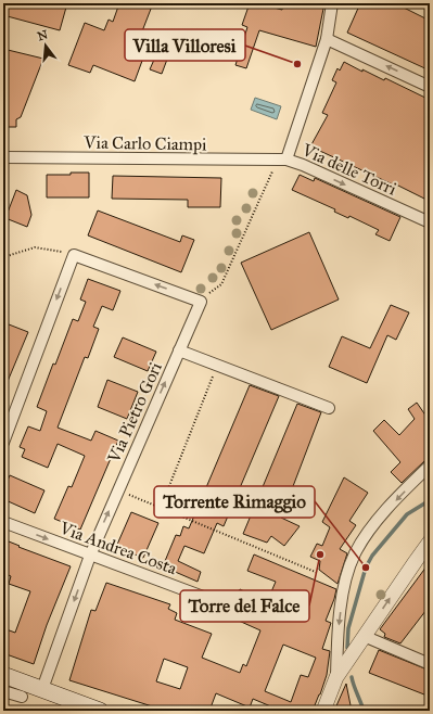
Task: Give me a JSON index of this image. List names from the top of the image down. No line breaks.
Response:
{"streets":{"street":["Via Carlo Ciampi","Via delle Torri","Via Pietro Gori","Via Andrea Costa"]},"crossings":[["Via Carlo Ciampi","Via delle Torri"],["Via Pietro Gori","Via Andrea Costa"]],"one_way":["Via delle Torri","Via Andrea Costa"],"places":["Villa Villoresi","Torre del Falce","Torrente Rimaggio"],"north":"top"}
